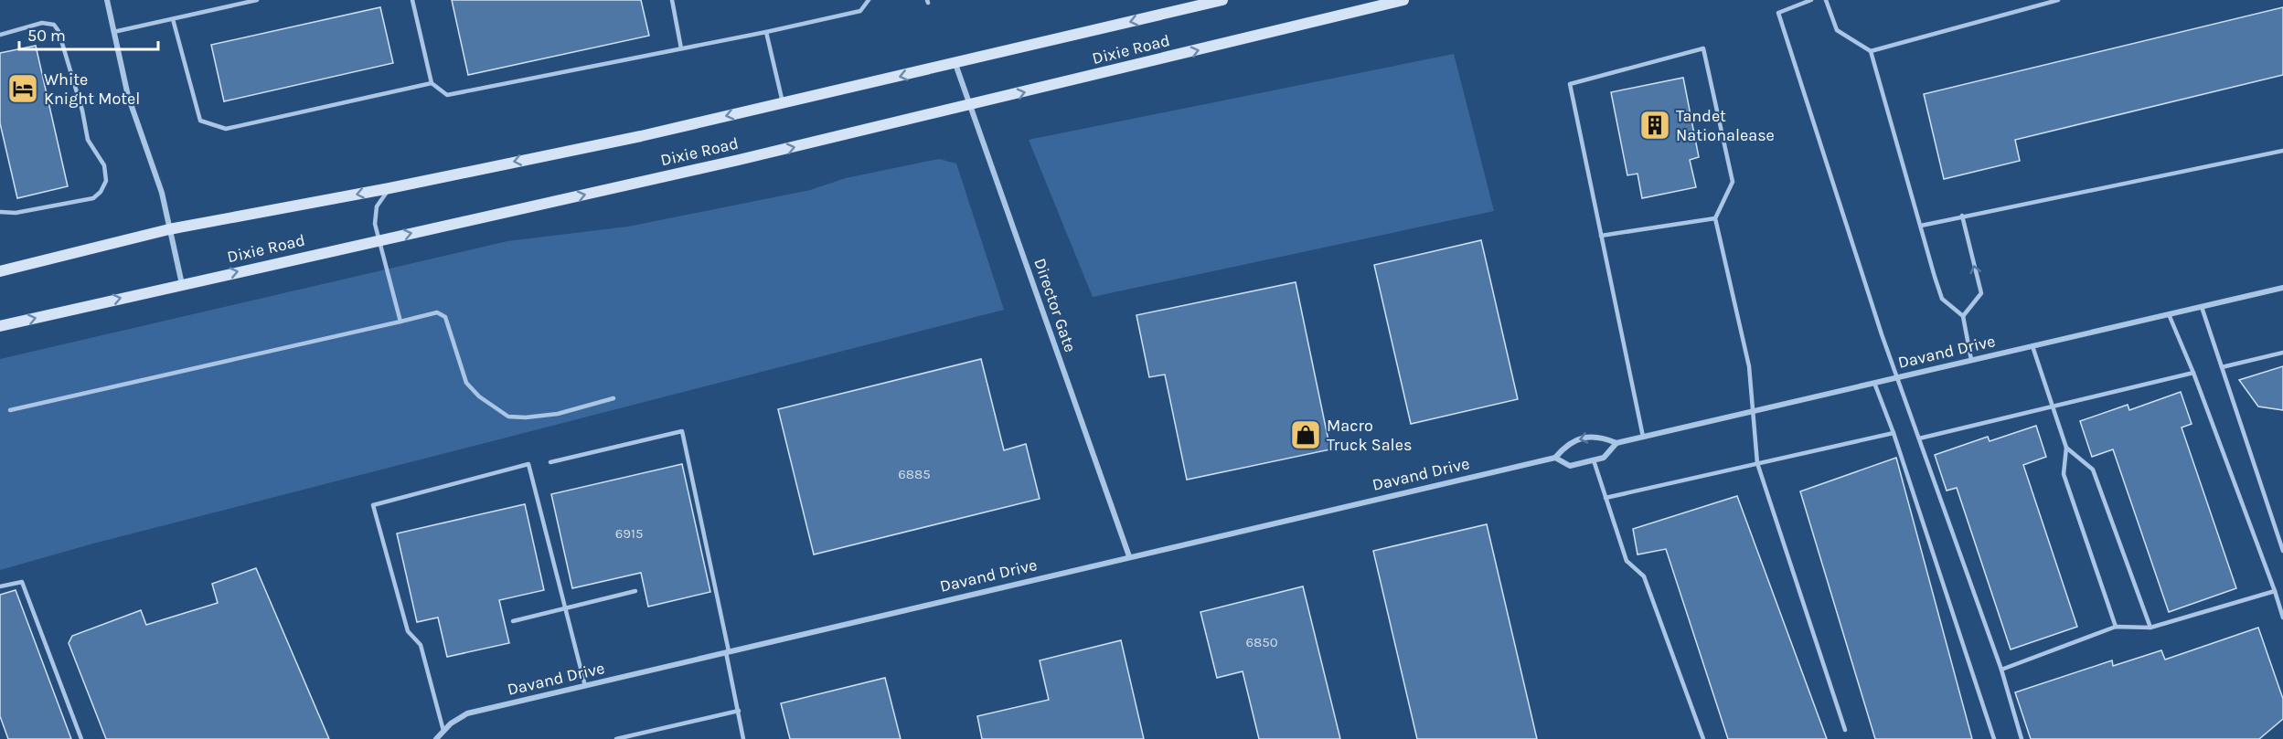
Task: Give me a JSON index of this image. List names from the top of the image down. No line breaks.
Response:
{"streets":{"main road":["Dixie Road"],"street":["Director Gate","Davand Drive"]},"crossings":[["Dixie Road","Director Gate"],["Director Gate","Davand Drive"]],"places":{"hotel":["White Knight Motel"],"building":["Tandet Nationalease"],"shop":["Macro Truck Sales"]},"house_numbers":["6885","6915","6850"],"scale_bar":"50 m"}
